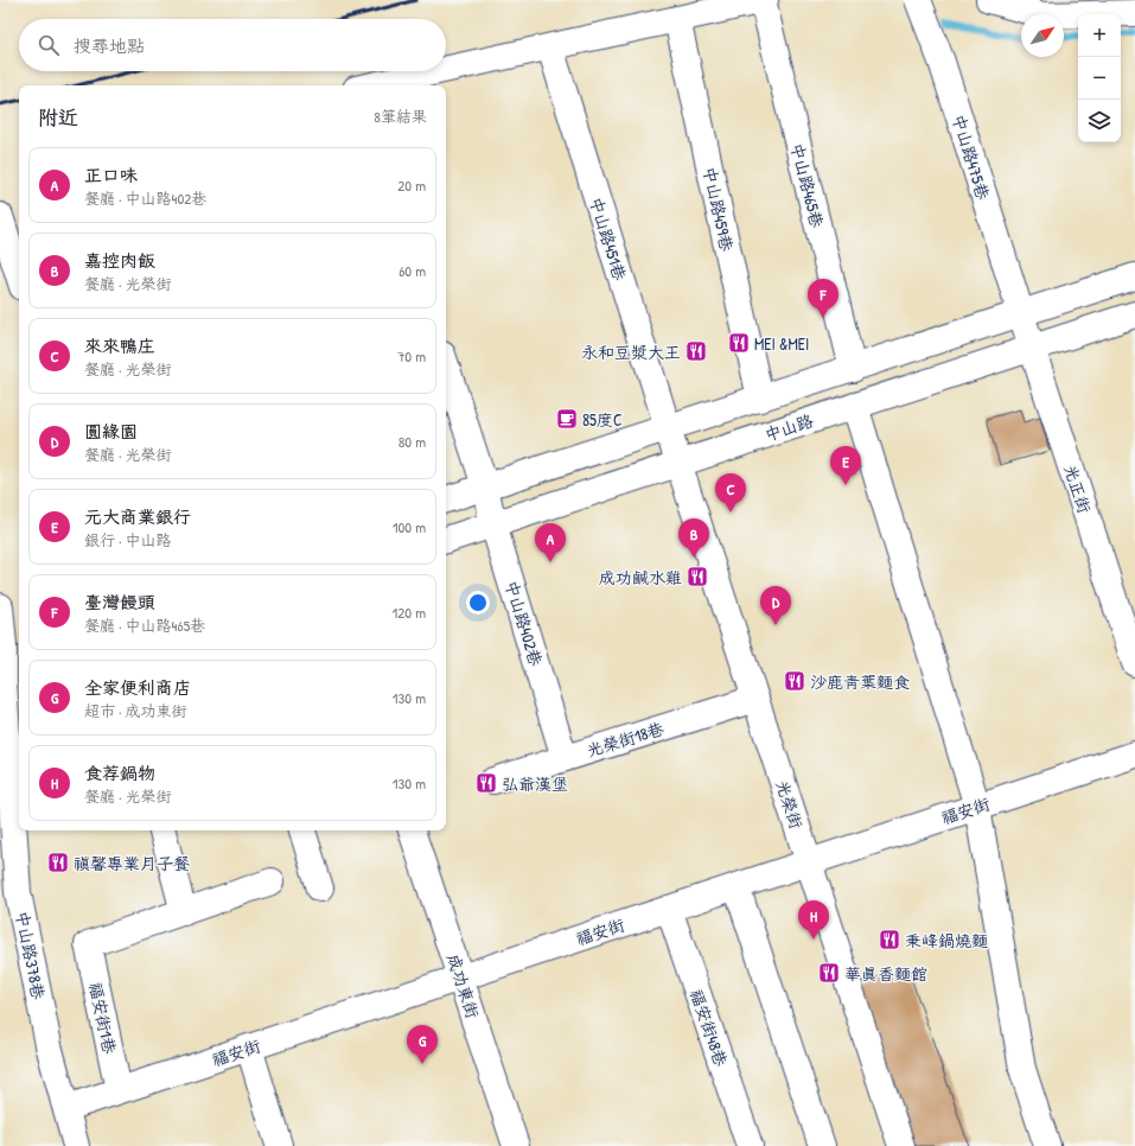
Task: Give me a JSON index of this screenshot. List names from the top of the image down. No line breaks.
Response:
{"streets":{"street":["中山路475巷","中山路465巷","中山路459巷","中山路451巷","中山路","光正街","中山路402巷","光榮街18巷","光榮街","福安街","中山路378巷","成功東街","福安街1巷","福安街48巷"]},"crossings":[["中山路475巷","光正街"],["中山路451巷","中山路"],["中山路451巷","光榮街"],["中山路","光正街"],["中山路","中山路402巷"],["中山路","光榮街"],["中山路402巷","光榮街18巷"],["光榮街18巷","光榮街"],["光榮街","福安街"],["福安街","中山路378巷"],["福安街","成功東街"],["福安街","福安街1巷"],["福安街","福安街48巷"]],"places":{"restaurant":["MEI &MEI","永和豆漿大王","成功鹹水雞","沙鹿青葉麵食","弘爺漢堡","禛馨專業月子餐","秉峰鍋燒麵","華真香麵館"],"cafe":["85度C"]},"north":"top right","page":{"map_buttons":["+","−"],"search":"搜尋地點","heading":["附近","8筆結果"],"list":[{"mark":"A","name":"正口味","note":"餐廳 · 中山路402巷","value":"20 m"},{"mark":"B","name":"嘉控肉飯","note":"餐廳 · 光榮街","value":"60 m"},{"mark":"C","name":"來來鴨庄","note":"餐廳 · 光榮街","value":"70 m"},{"mark":"D","name":"圓緣園","note":"餐廳 · 光榮街","value":"80 m"},{"mark":"E","name":"元大商業銀行","note":"銀行 · 中山路","value":"100 m"},{"mark":"F","name":"臺灣饅頭","note":"餐廳 · 中山路465巷","value":"120 m"},{"mark":"G","name":"全家便利商店","note":"超市 · 成功東街","value":"130 m"},{"mark":"H","name":"食荐鍋物","note":"餐廳 · 光榮街","value":"130 m"}],"pins":["F","E","C","B","A","D","H","G"]}}
